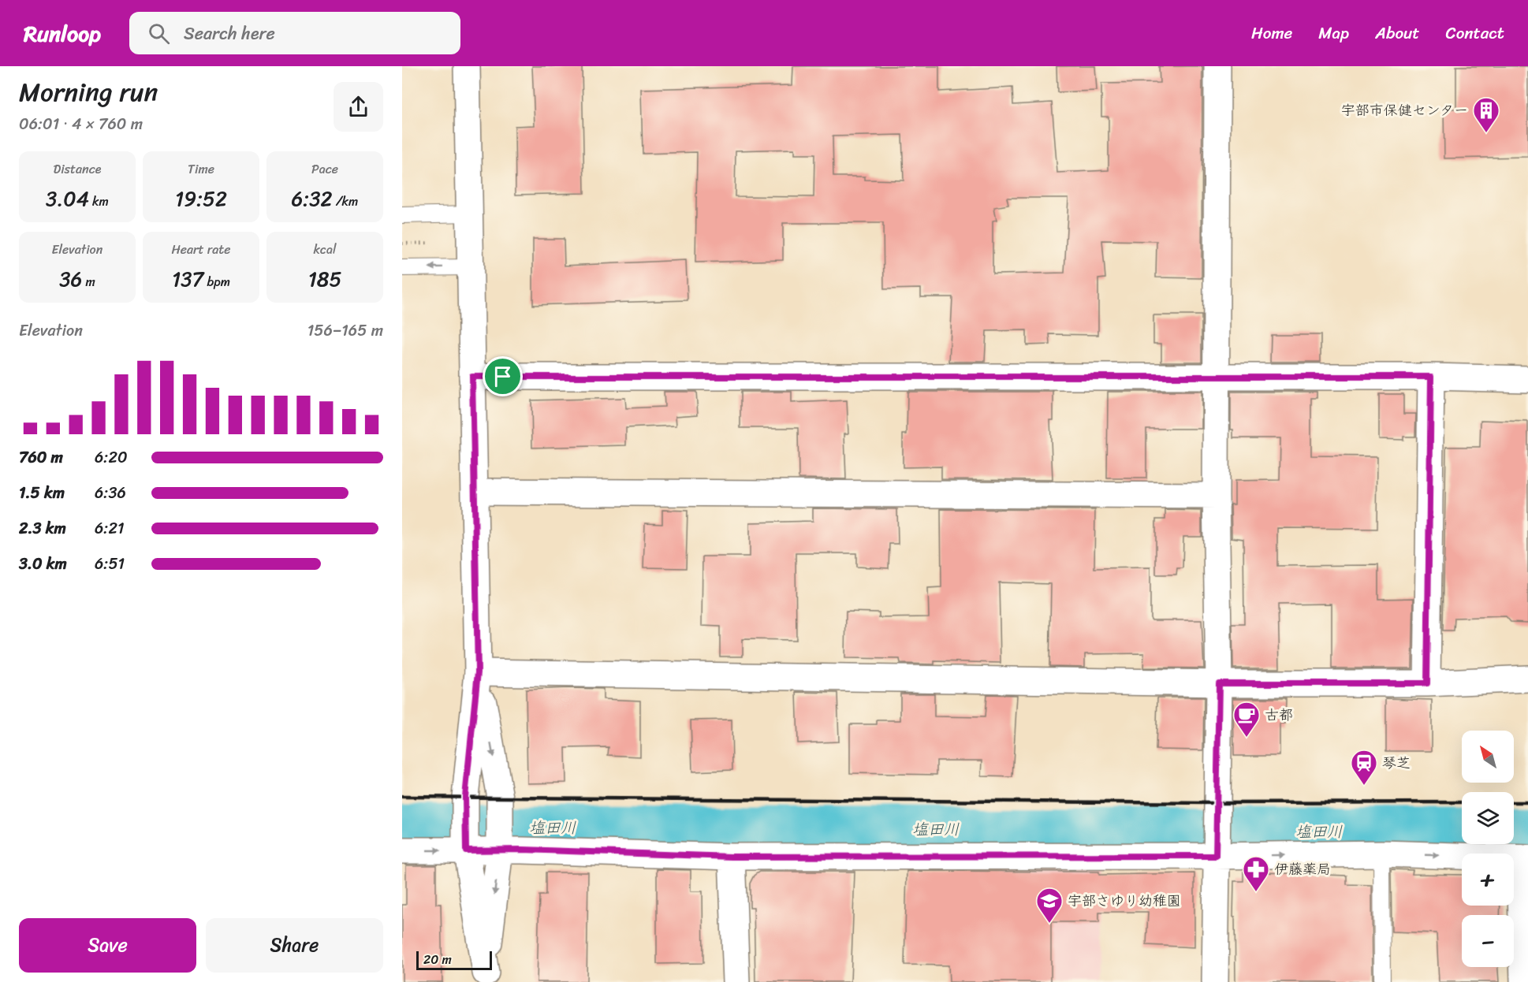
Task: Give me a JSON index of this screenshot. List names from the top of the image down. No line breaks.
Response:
{"water":["塩田川"],"places":{"building":["宇部市保健センター"],"cafe":["古都"],"station":["琴芝"],"pharmacy":["伊藤薬局"],"school or university":["宇部さゆり幼稚園"]},"scale_bar":"20 m","north":"top left","page":{"header":"Runloop","search":"Search here","nav":["Home","Map","About","Contact"],"heading":["Morning run","06:01 · 4 × 760 m"],"stats":[["Distance","3.04 km"],["Time","19:52"],["Pace","6:32 /km"],["Elevation","36 m"],["Heart rate","137 bpm"],["kcal","185"]],"chart":["Elevation","156–165 m"],"list":[{"name":"760 m","note":"6:20"},{"name":"1.5 km","note":"6:36"},{"name":"2.3 km","note":"6:21"},{"name":"3.0 km","note":"6:51"}],"map_buttons":["+","−"],"buttons":["Save","Share"],"scale":"20 m"}}
